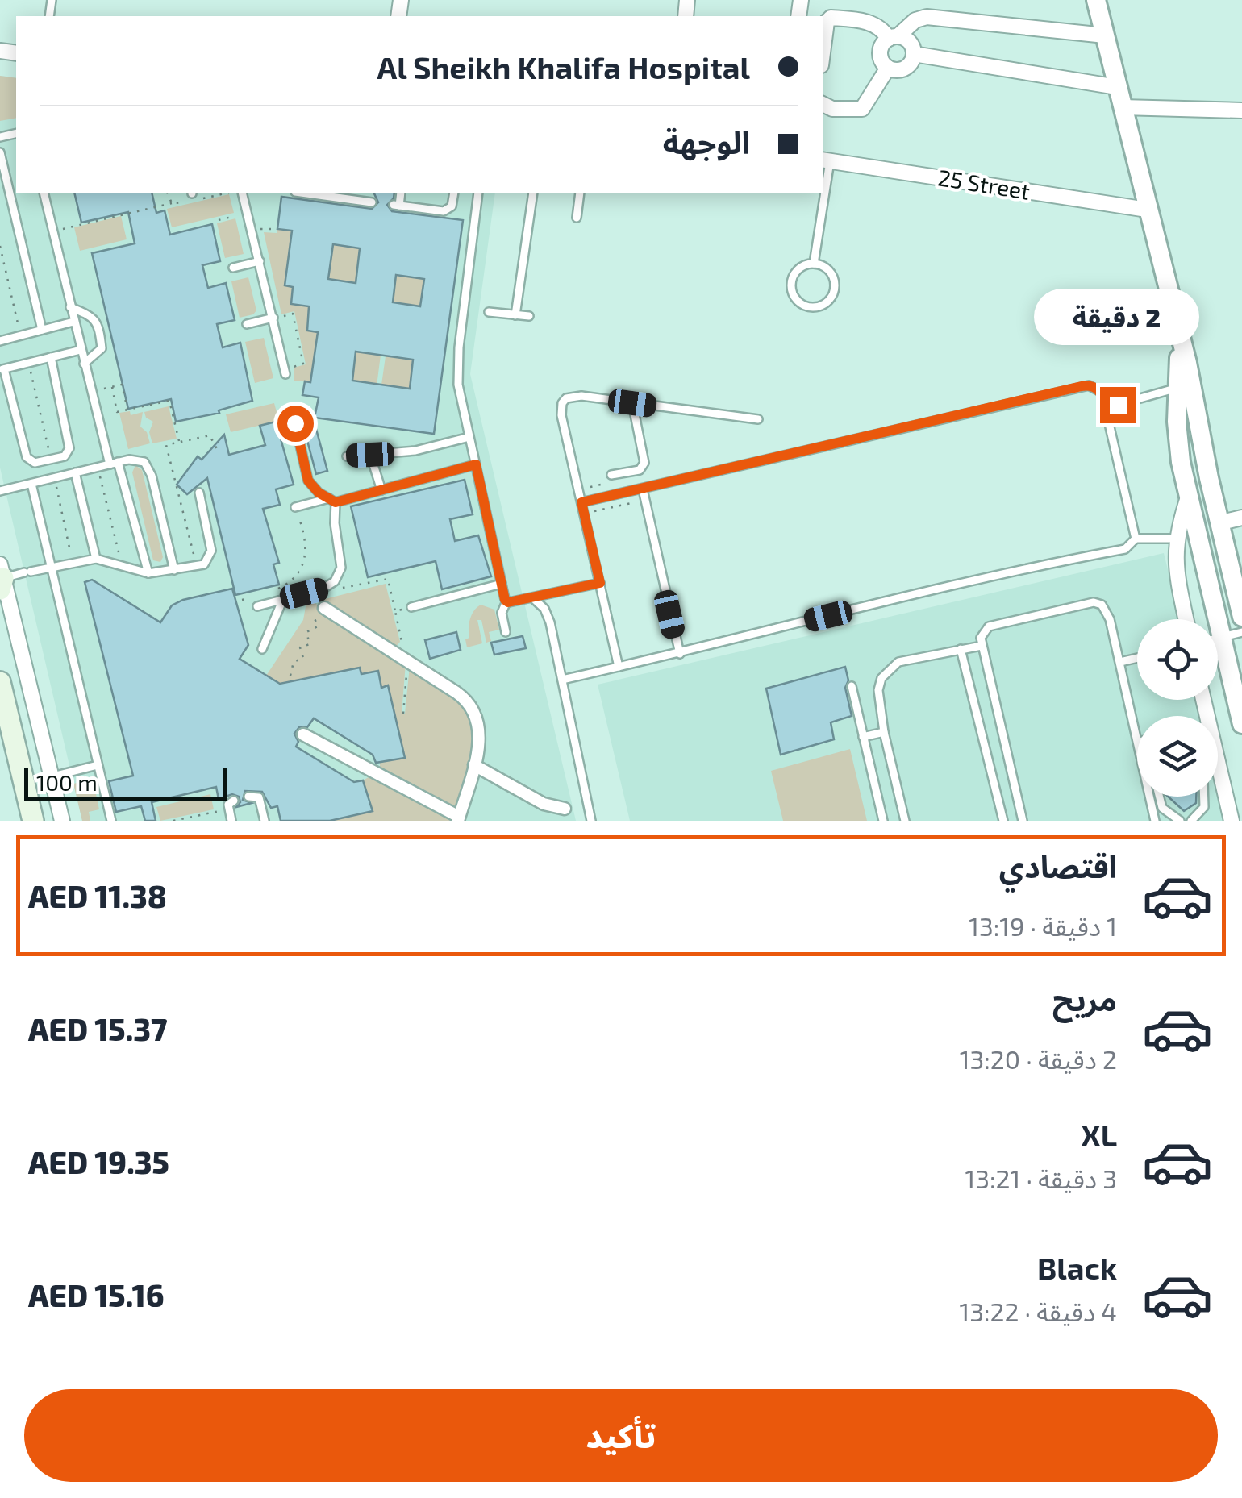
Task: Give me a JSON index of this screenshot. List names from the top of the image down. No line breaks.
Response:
{"streets":{"street":["25 Street"]},"scale_bar":"100 m","page":{"banner":["Al Sheikh Khalifa Hospital","الوجهة"],"bubble":"2 دقيقة","scale":"100 m","list":[{"name":"اقتصادي","note":"1 دقيقة · 13:19","value":"AED 11.38"},{"name":"مريح","note":"2 دقيقة · 13:20","value":"AED 15.37"},{"name":"XL","note":"3 دقيقة · 13:21","value":"AED 19.35"},{"name":"Black","note":"4 دقيقة · 13:22","value":"AED 15.16"}],"buttons":"تأكيد"}}
